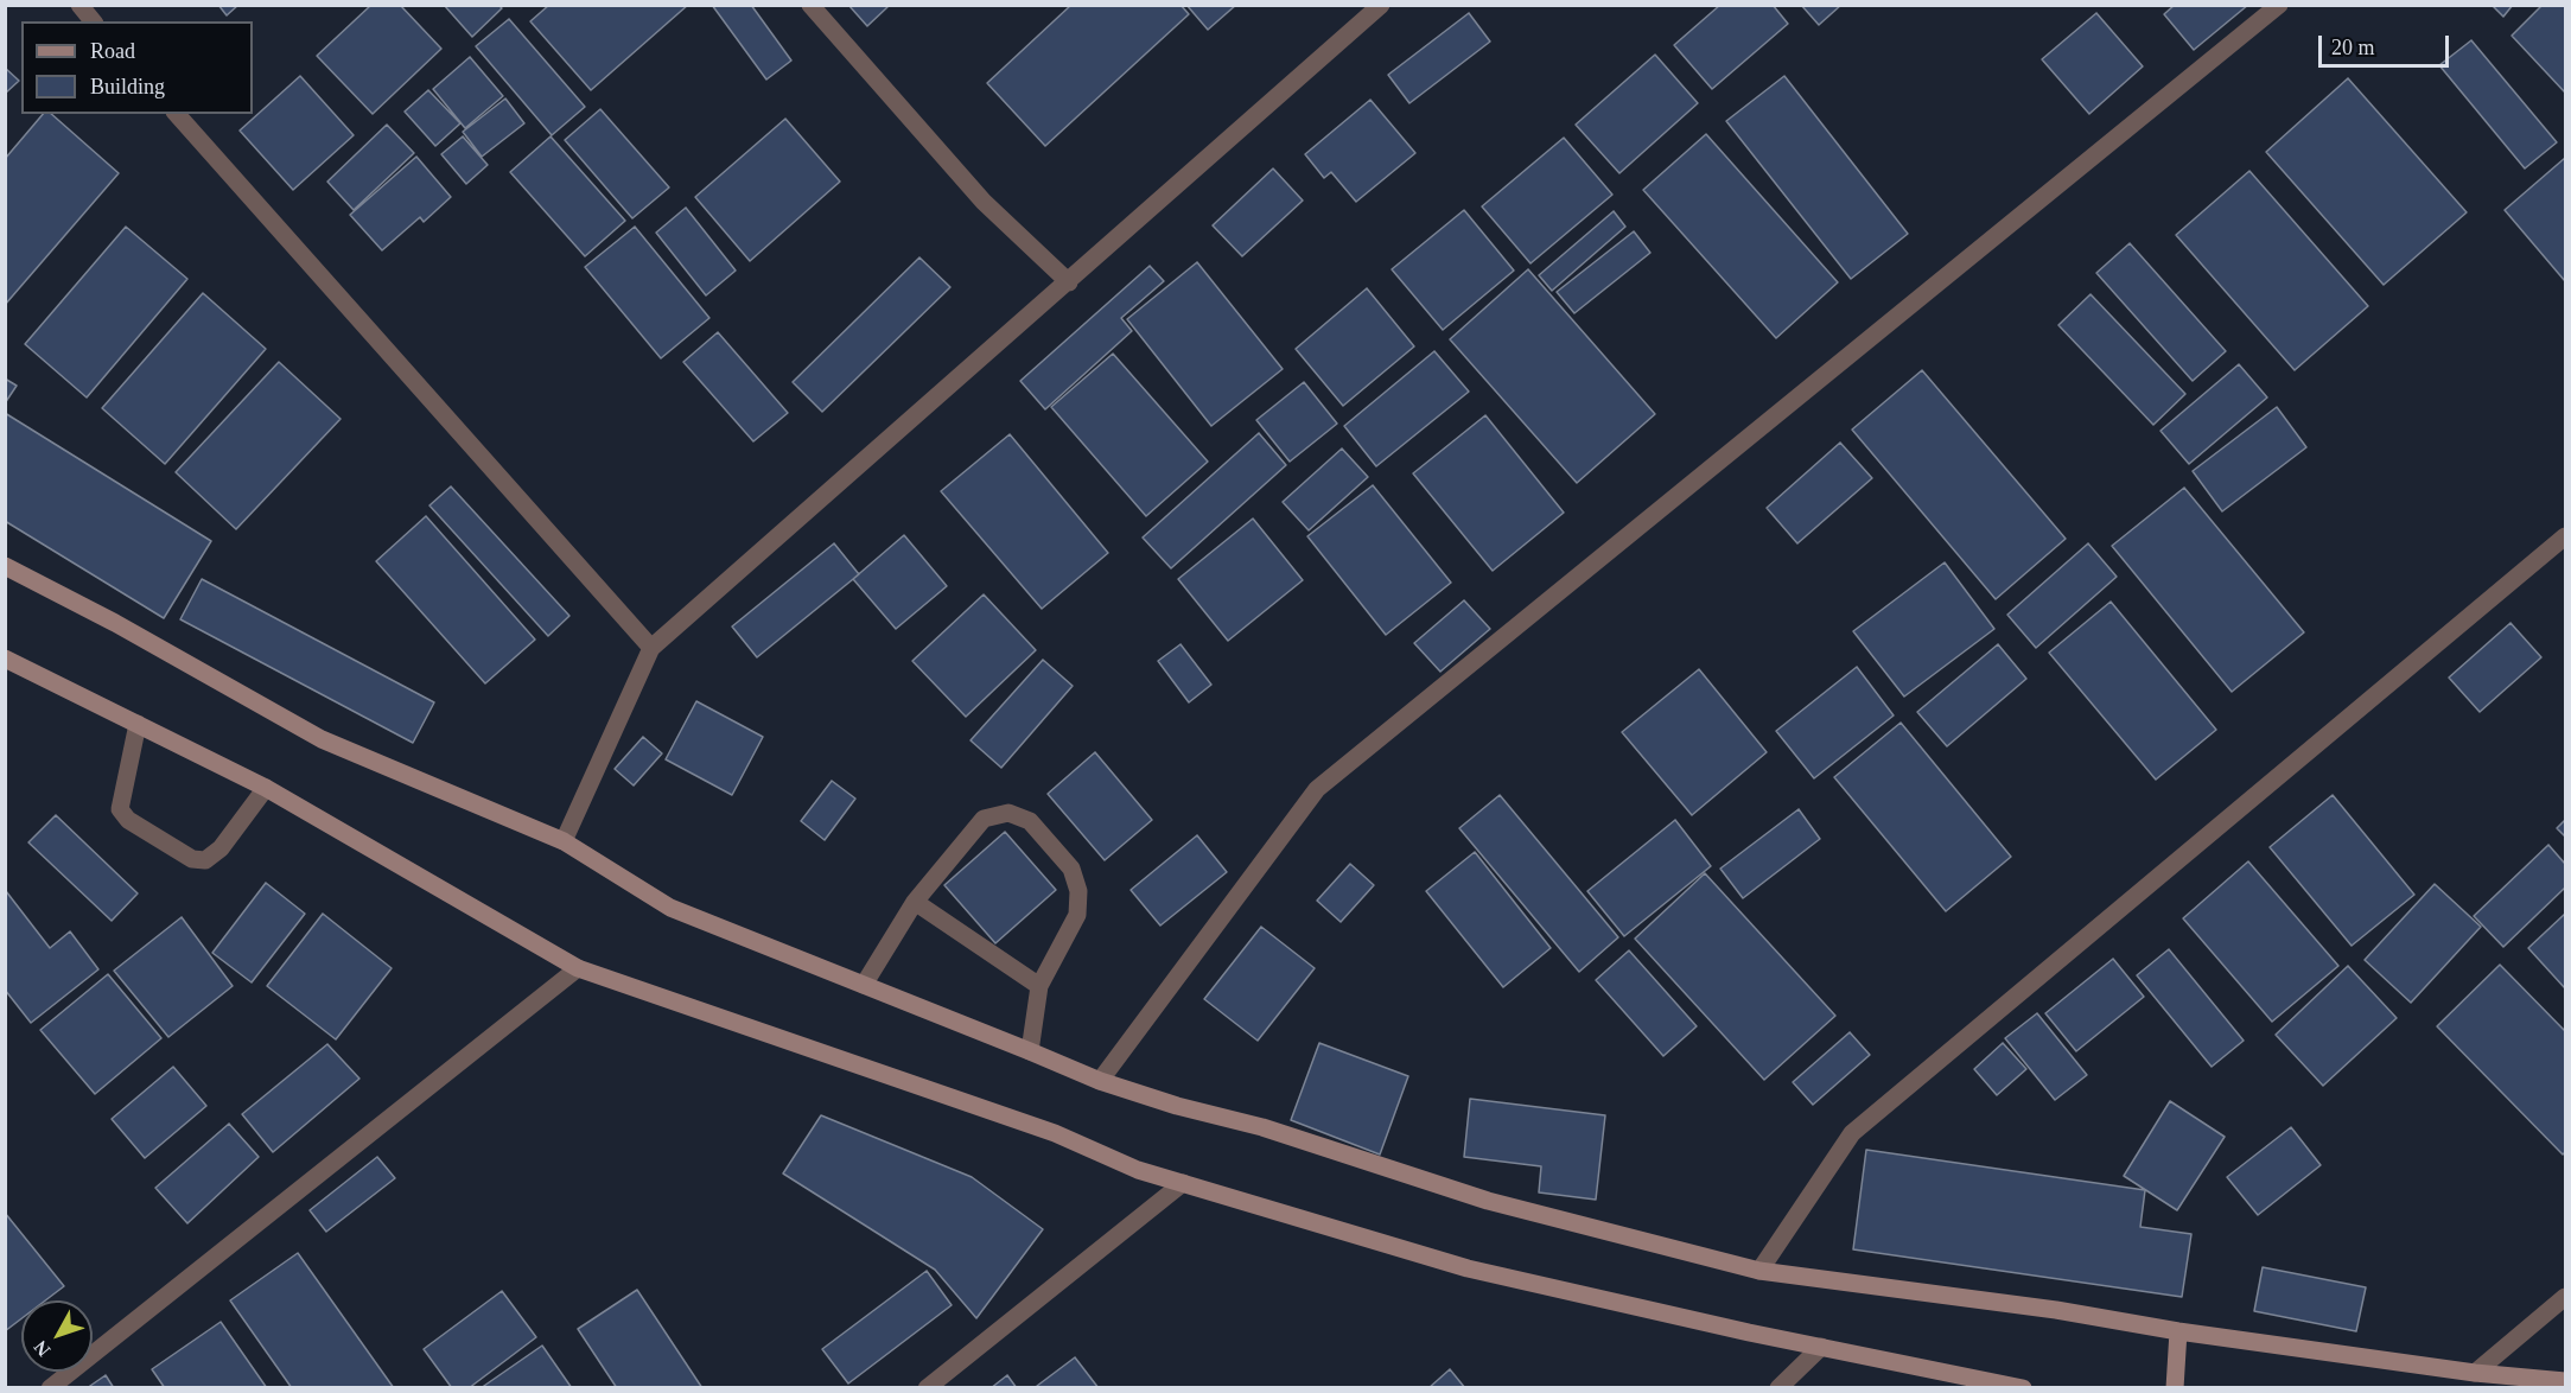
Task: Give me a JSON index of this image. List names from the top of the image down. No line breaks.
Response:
{"legend":["Road","Building"],"scale_bar":"20 m","north":"bottom left"}
